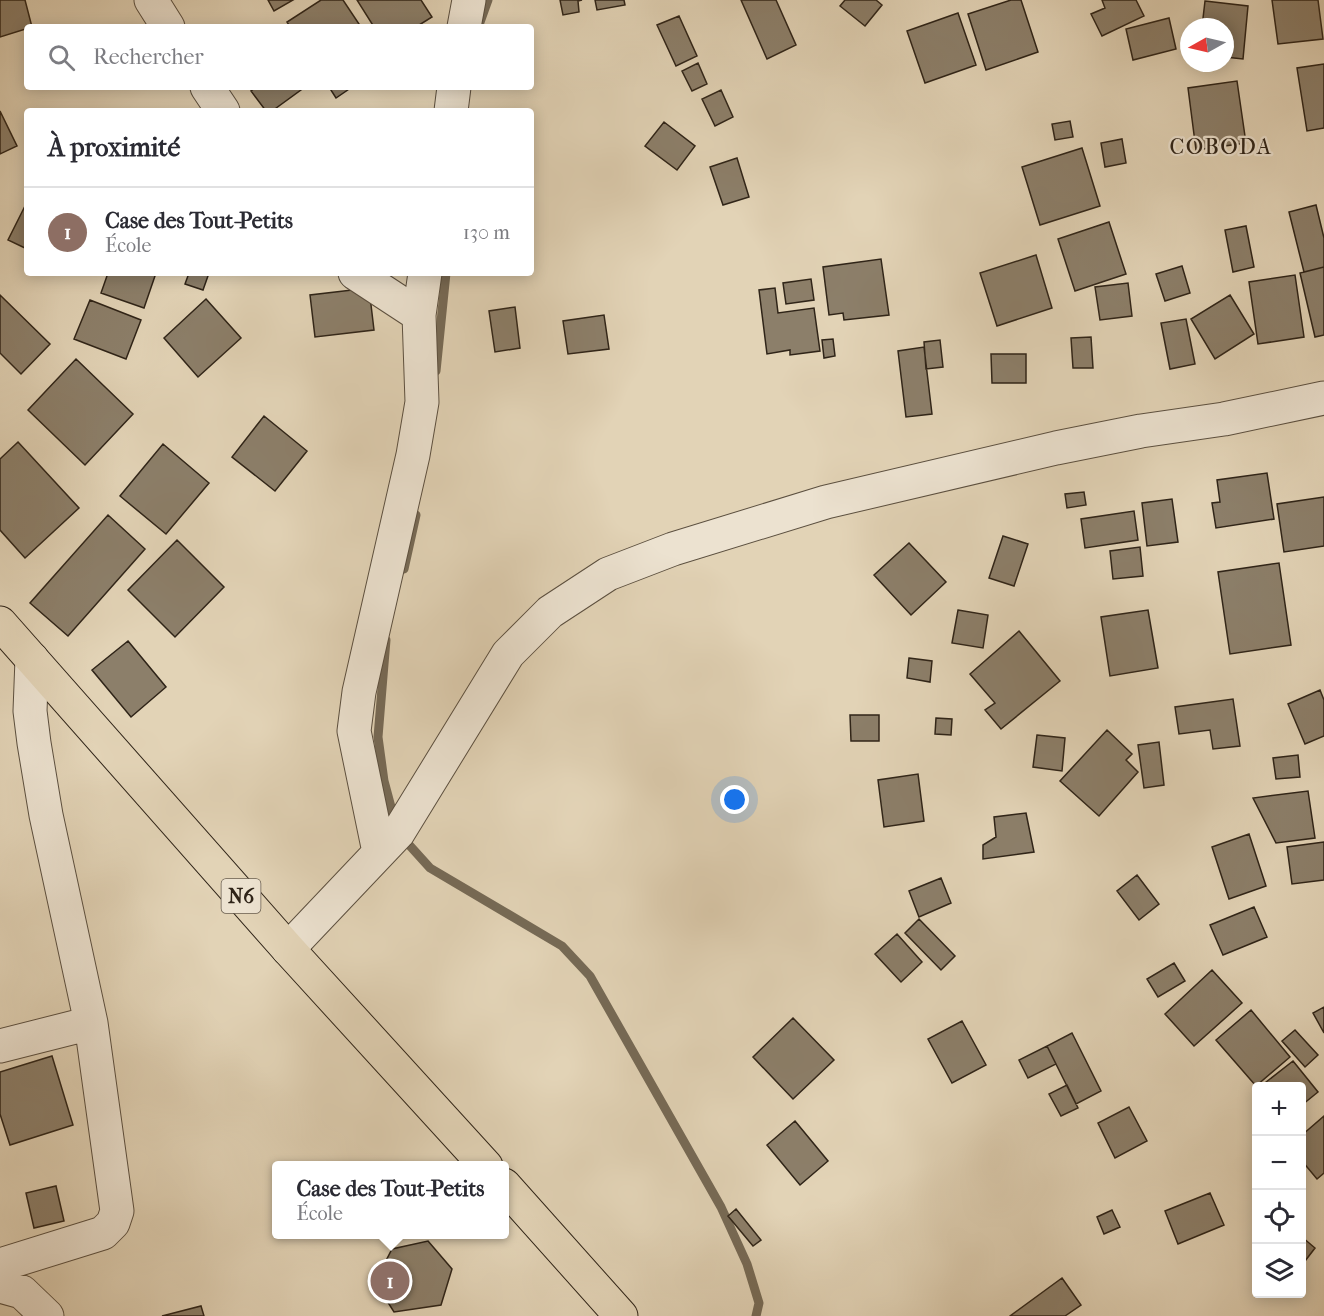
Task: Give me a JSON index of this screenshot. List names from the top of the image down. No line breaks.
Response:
{"streets":{"main road":["N6"]},"districts":["COBODA"],"north":"left","page":{"search":"Rechercher","heading":"À proximité","list":[{"mark":"1","name":"Case des Tout-Petits","note":"École","value":"130 m"}],"map_buttons":["+","−"],"popup":["Case des Tout-Petits","École"],"pins":"1"}}
